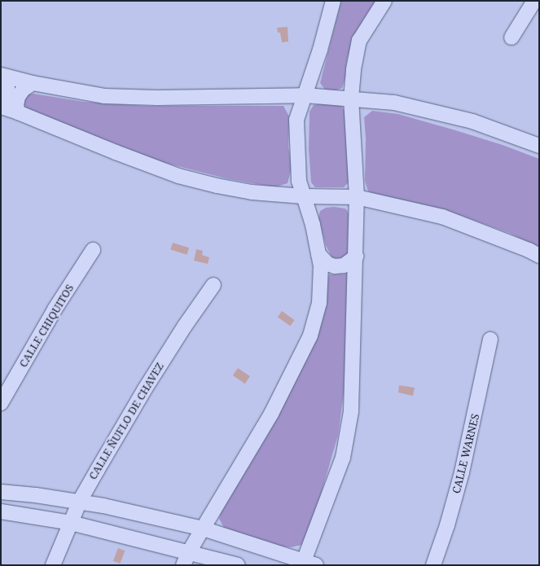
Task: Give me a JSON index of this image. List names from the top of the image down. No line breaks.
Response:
{"streets":{"street":["CALLE CHIQUITOS","CALLE ÑUFLO DE CHAVEZ","CALLE WARNES"]}}
